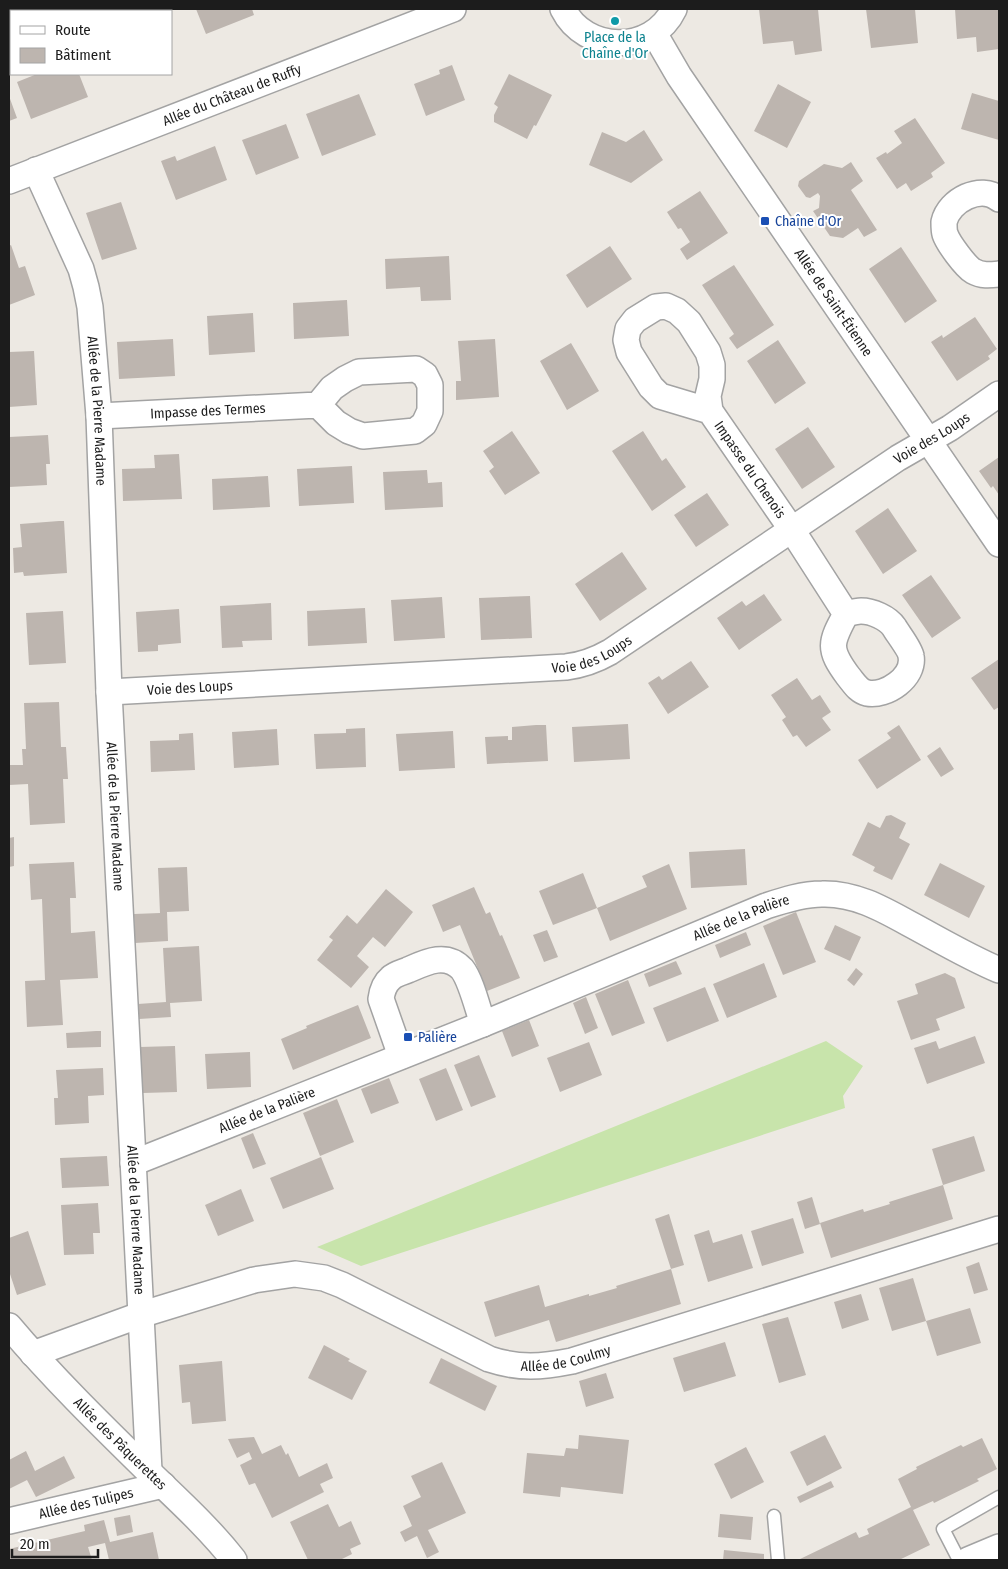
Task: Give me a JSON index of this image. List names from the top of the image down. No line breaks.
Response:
{"streets":{"street":["Allée du Château de Ruffy","Allée de Saint-Étienne","Allée de la Pierre Madame","Impasse des Termes","Voie des Loups","Impasse du Chenois","Allée de la Palière","Allée de Coulmy","Allée des Pâquerettes","Allée des Tulipes"]},"crossings":[["Allée du Château de Ruffy","Allée de la Pierre Madame"],["Allée de Saint-Étienne","Voie des Loups"],["Allée de la Pierre Madame","Impasse des Termes"],["Allée de la Pierre Madame","Voie des Loups"],["Allée de la Pierre Madame","Allée de la Palière"],["Allée de la Pierre Madame","Allée de Coulmy"],["Allée de la Pierre Madame","Allée des Pâquerettes"],["Allée de la Pierre Madame","Allée des Tulipes"],["Voie des Loups","Impasse du Chenois"],["Allée de Coulmy","Allée des Pâquerettes"],["Allée des Pâquerettes","Allée des Tulipes"]],"places":{"other":["Place de la Chaîne d'Or"],"transit":["Chaîne d'Or","Palière"]},"legend":["Route","Bâtiment"],"scale_bar":"20 m"}
